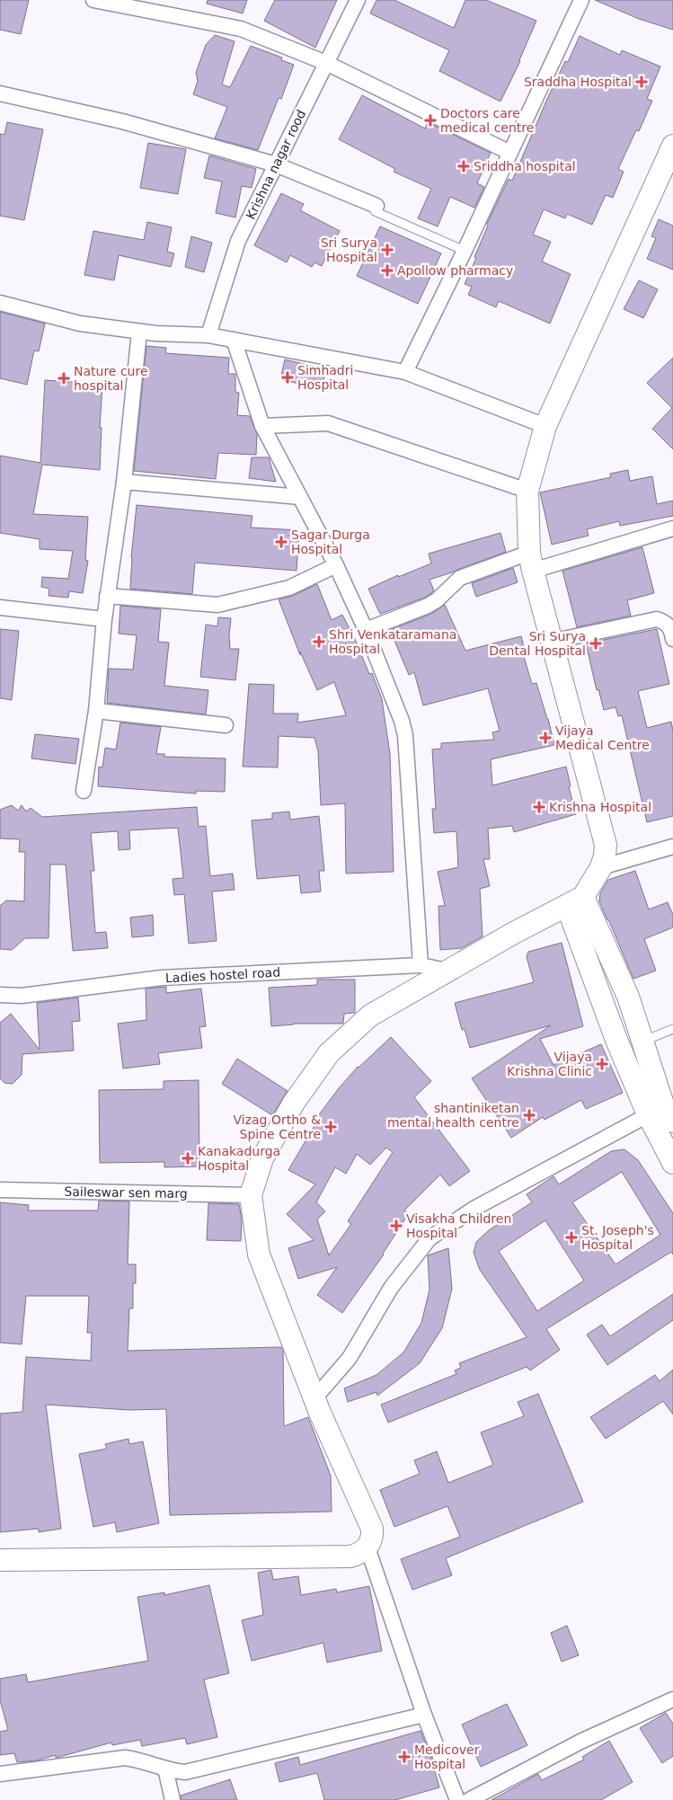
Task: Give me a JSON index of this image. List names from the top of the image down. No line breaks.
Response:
{"streets":{"street":["Krishna nagar rood","Ladies hostel road","Saileswar sen marg"]},"places":{"health":["Sraddha Hospital","Doctors care medical centre","Sriddha hospital","Sri Surya Hospital","Apollow pharmacy","Simhadri Hospital","Nature cure hospital","Sagar Durga Hospital","Shri Venkataramana Hospital","Sri Surya Dental Hospital","Vijaya Medical Centre","Krishna Hospital","Vijaya Krishna Clinic","shantiniketan mental health centre","Vizag Ortho & Spine Centre","Kanakadurga Hospital","Visakha Children Hospital","St. Joseph's Hospital","Medicover Hospital"]}}
